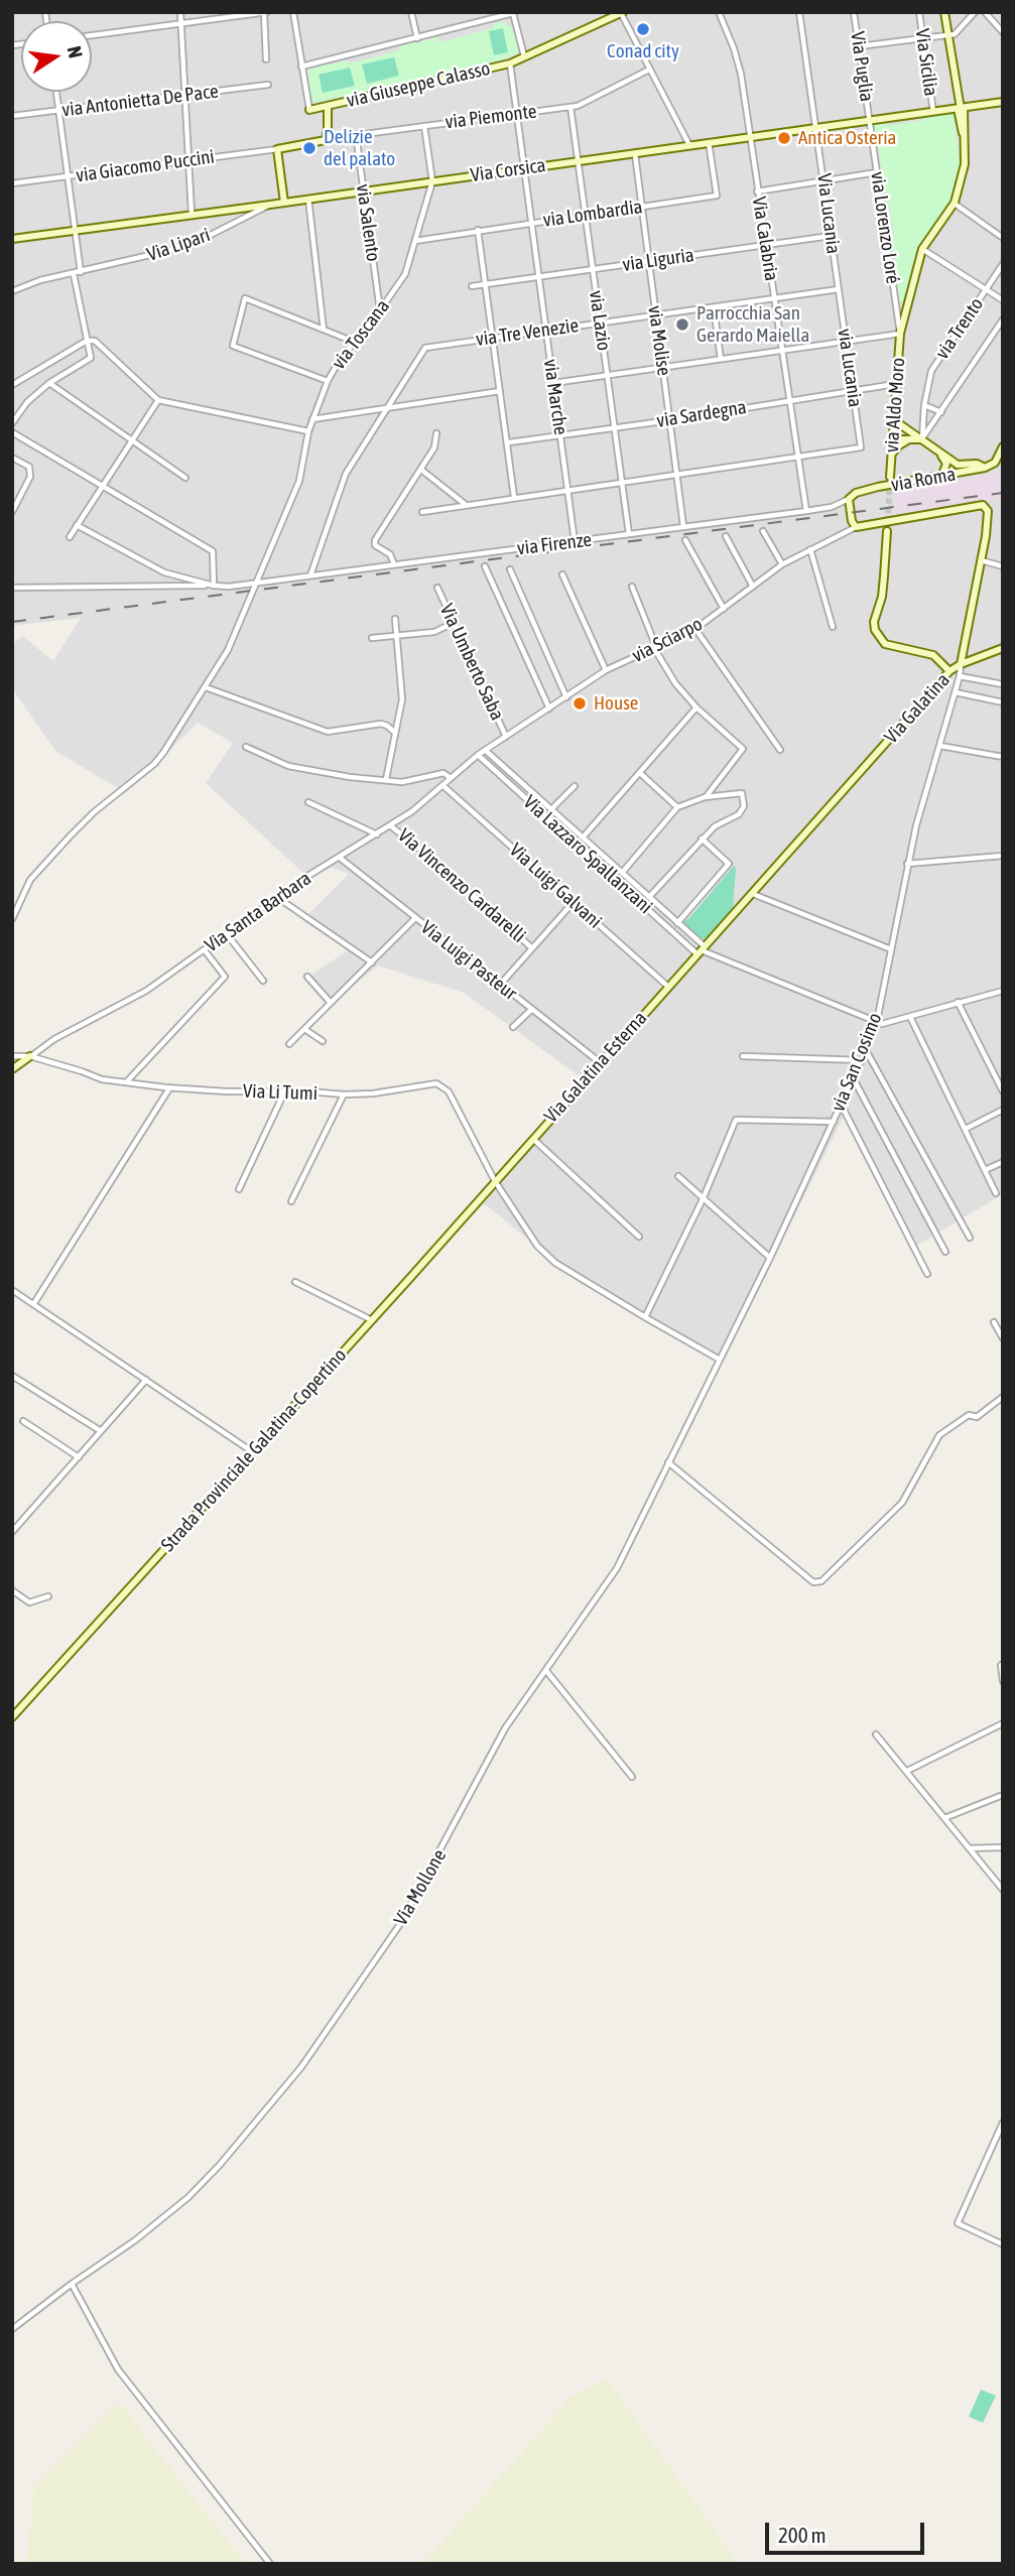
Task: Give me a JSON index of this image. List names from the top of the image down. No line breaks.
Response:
{"streets":{"street":["Via Sicilia","Via Puglia","via Giuseppe Calasso","via Antonietta De Pace","via Piemonte","via Giacomo Puccini","Via Corsica","via Lombardia","Via Lucania","via Salento","via Lorenzo Loré","Via Calabria","Via Lipari","via Liguria","via Lazio","via Trento","via Tre Venezie","via Toscana","via Molise","via Lucania","via Marche","via Aldo Moro","via Sardegna","via Roma","via Firenze","via Sciarpo","Via Umberto Saba","Via Galatina","Via Lazzaro Spallanzani","Via Vincenzo Cardarelli","Via Luigi Galvani","Via Santa Barbara","Via Luigi Pasteur","via San Cosimo","Via Galatina Esterna","Via Li Tumi","Strada Provinciale Galatina-Copertino","Via Mollone"]},"crossings":[["Via Sicilia","Via Corsica"],["Via Puglia","Via Corsica"],["Via Puglia","via Lorenzo Loré"],["via Giuseppe Calasso","via Piemonte"],["via Piemonte","via Salento"],["via Piemonte","via Lazio"],["via Piemonte","via Toscana"],["Via Corsica","via Lombardia"],["Via Corsica","Via Lucania"],["Via Corsica","via Salento"],["Via Corsica","via Lorenzo Loré"],["Via Corsica","Via Calabria"],["Via Corsica","Via Lipari"],["Via Corsica","via Lazio"],["Via Corsica","via Toscana"],["Via Corsica","via Molise"],["Via Corsica","via Marche"],["via Lombardia","via Lazio"],["via Lombardia","via Toscana"],["via Lombardia","via Molise"],["via Lombardia","via Marche"],["Via Lucania","via Liguria"],["Via Lucania","via Tre Venezie"],["Via Lucania","via Lucania"],["via Salento","via Toscana"],["via Lorenzo Loré","via Aldo Moro"],["Via Calabria","via Liguria"],["Via Calabria","via Tre Venezie"],["Via Calabria","via Lucania"],["Via Calabria","via Sardegna"],["Via Calabria","via Firenze"],["via Liguria","via Lazio"],["via Liguria","via Molise"],["via Liguria","via Marche"],["via Lazio","via Tre Venezie"],["via Lazio","via Sardegna"],["via Lazio","via Firenze"],["via Tre Venezie","via Molise"],["via Tre Venezie","via Lucania"],["via Tre Venezie","via Marche"],["via Toscana","via Firenze"],["via Molise","via Sardegna"],["via Molise","via Firenze"],["via Lucania","via Sardegna"],["via Marche","via Sardegna"],["via Marche","via Firenze"],["via Aldo Moro","via Sardegna"],["via Roma","via Firenze"],["via Sciarpo","Via Umberto Saba"],["via Sciarpo","Via Galatina"],["via Sciarpo","Via Lazzaro Spallanzani"],["via Sciarpo","Via Santa Barbara"],["Via Galatina","Via Lazzaro Spallanzani"],["Via Galatina","via San Cosimo"],["Via Galatina","Via Galatina Esterna"],["Via Lazzaro Spallanzani","Via Santa Barbara"],["Via Lazzaro Spallanzani","Via Galatina Esterna"],["Via Vincenzo Cardarelli","Via Santa Barbara"],["Via Luigi Galvani","Via Santa Barbara"],["Via Luigi Galvani","Via Galatina Esterna"],["Via Santa Barbara","Via Luigi Pasteur"],["Via Santa Barbara","Via Li Tumi"],["Via Luigi Pasteur","Via Galatina Esterna"],["via San Cosimo","Via Mollone"],["Via Galatina Esterna","Via Li Tumi"],["Via Galatina Esterna","Strada Provinciale Galatina-Copertino"],["Via Li Tumi","Strada Provinciale Galatina-Copertino"]],"places":["Conad city","Antica Osteria","Delizie del palato","Parrocchia San Gerardo Maiella","House"],"scale_bar":"200 m","north":"right"}
